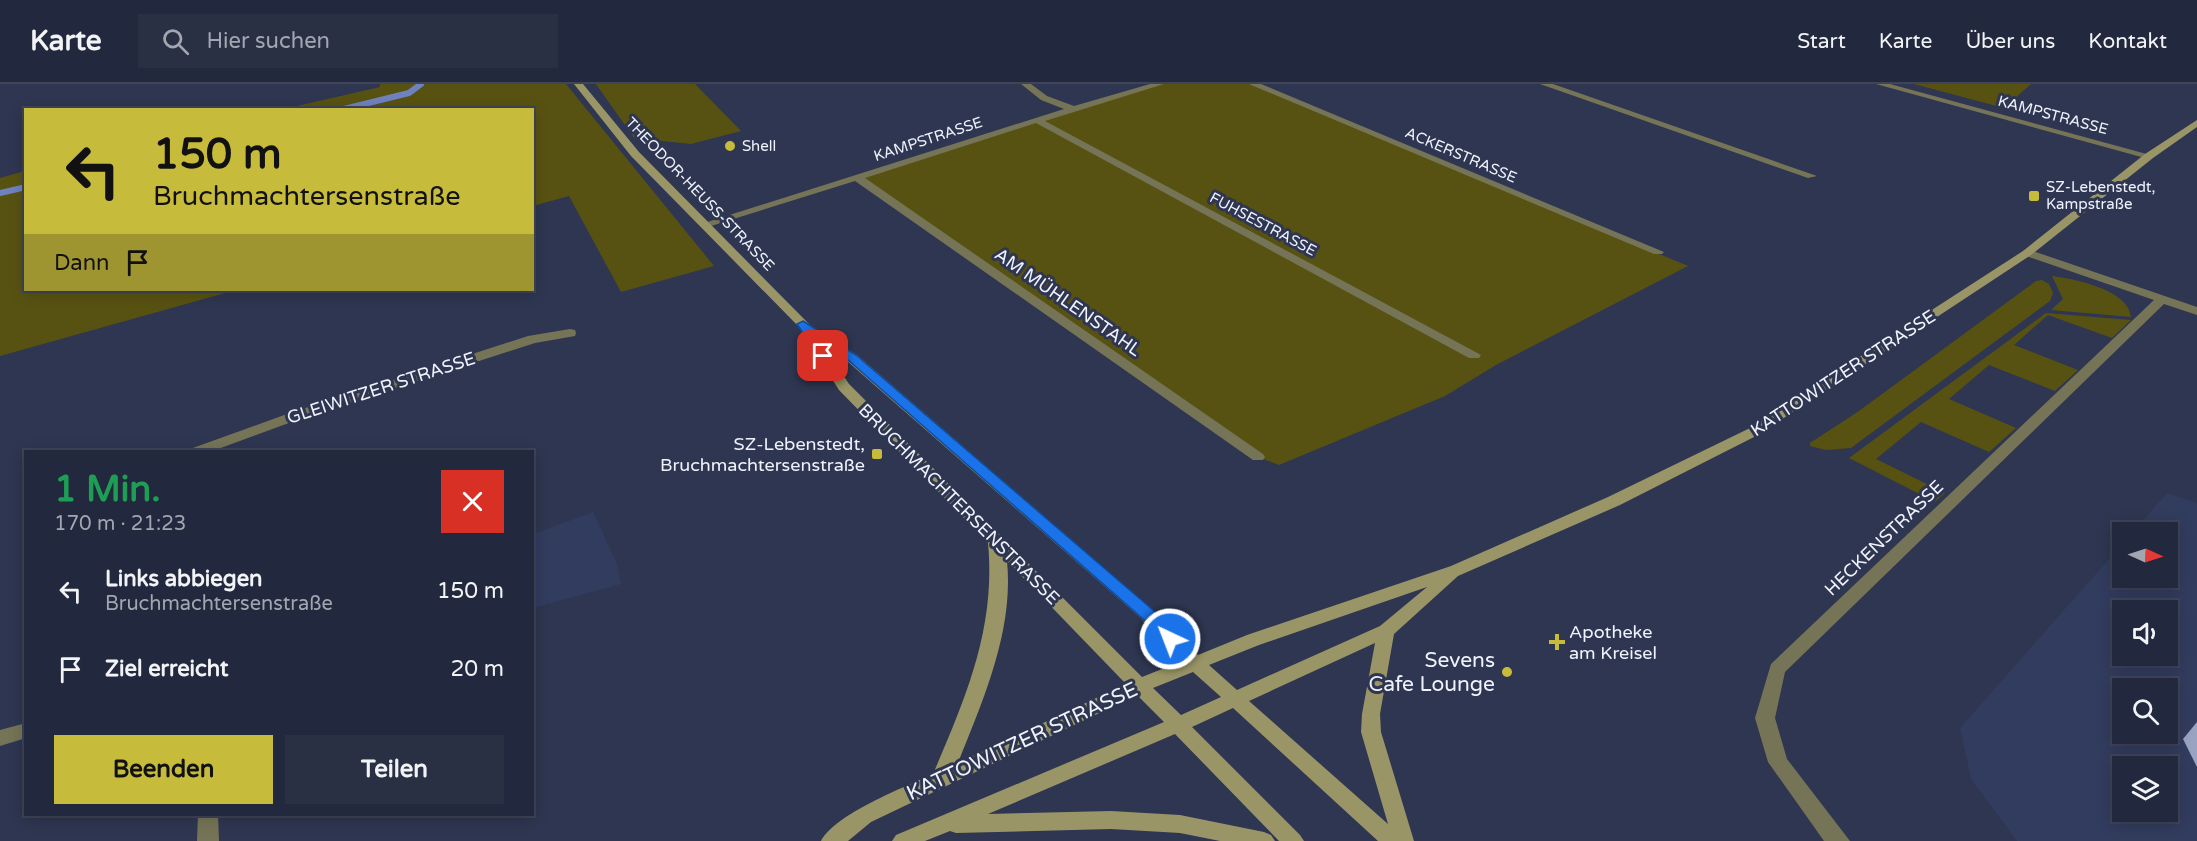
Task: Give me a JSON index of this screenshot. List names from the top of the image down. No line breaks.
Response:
{"streets":{"street":["KAMPSTRASSE","ACKERSTRASSE","THEODOR-HEUSS-STRASSE","FUHSESTRASSE","AM MÜHLENSTAHL","KATTOWITZER STRASSE","GLEIWITZER STRASSE","BRUCHMACHTERSENSTRASSE","HECKENSTRASSE"]},"crossings":[["KAMPSTRASSE","THEODOR-HEUSS-STRASSE"],["KAMPSTRASSE","FUHSESTRASSE"],["KAMPSTRASSE","AM MÜHLENSTAHL"],["KAMPSTRASSE","KATTOWITZER STRASSE"],["THEODOR-HEUSS-STRASSE","BRUCHMACHTERSENSTRASSE"],["KATTOWITZER STRASSE","BRUCHMACHTERSENSTRASSE"]],"places":{"other":["Shell","Sevens Cafe Lounge"],"transit":["SZ-Lebenstedt, Kampstraße","SZ-Lebenstedt, Bruchmachtersenstraße"],"health":["Apotheke am Kreisel"]},"north":"right","page":{"header":"Karte","search":"Hier suchen","nav":["Start","Karte","Über uns","Kontakt"],"turn":["150 m","Bruchmachtersenstraße"],"then":"Dann","heading":["1 Min.","170 m · 21:23"],"list":[{"name":"Links abbiegen","note":"Bruchmachtersenstraße","value":"150 m"},{"name":"Ziel erreicht","value":"20 m"}],"buttons":["Beenden","Teilen"]}}
